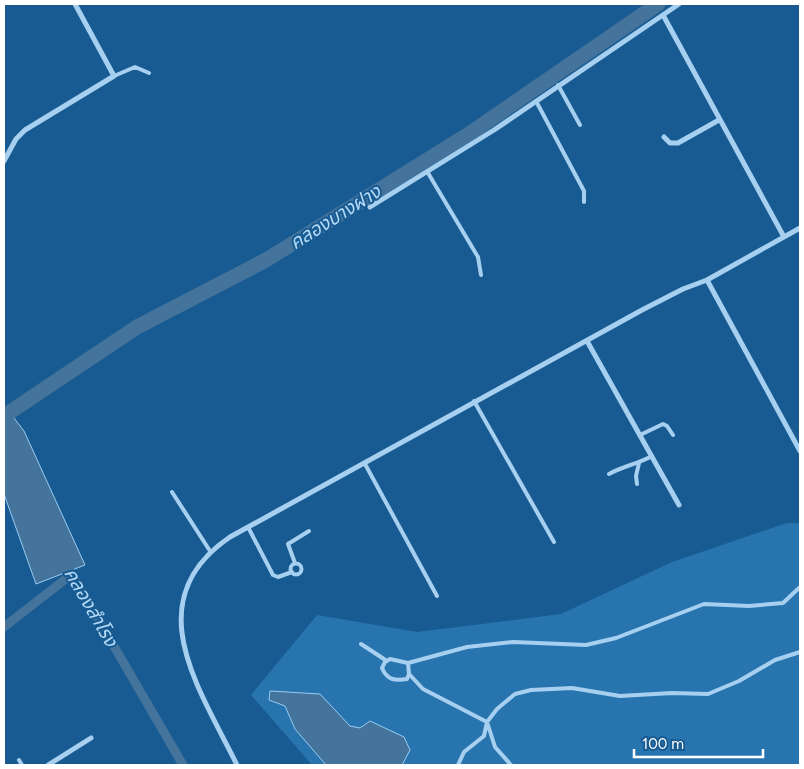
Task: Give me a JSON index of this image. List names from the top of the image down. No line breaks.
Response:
{"water":["คลองบางฝาง","คลองสำโรง"],"scale_bar":"100 m"}
